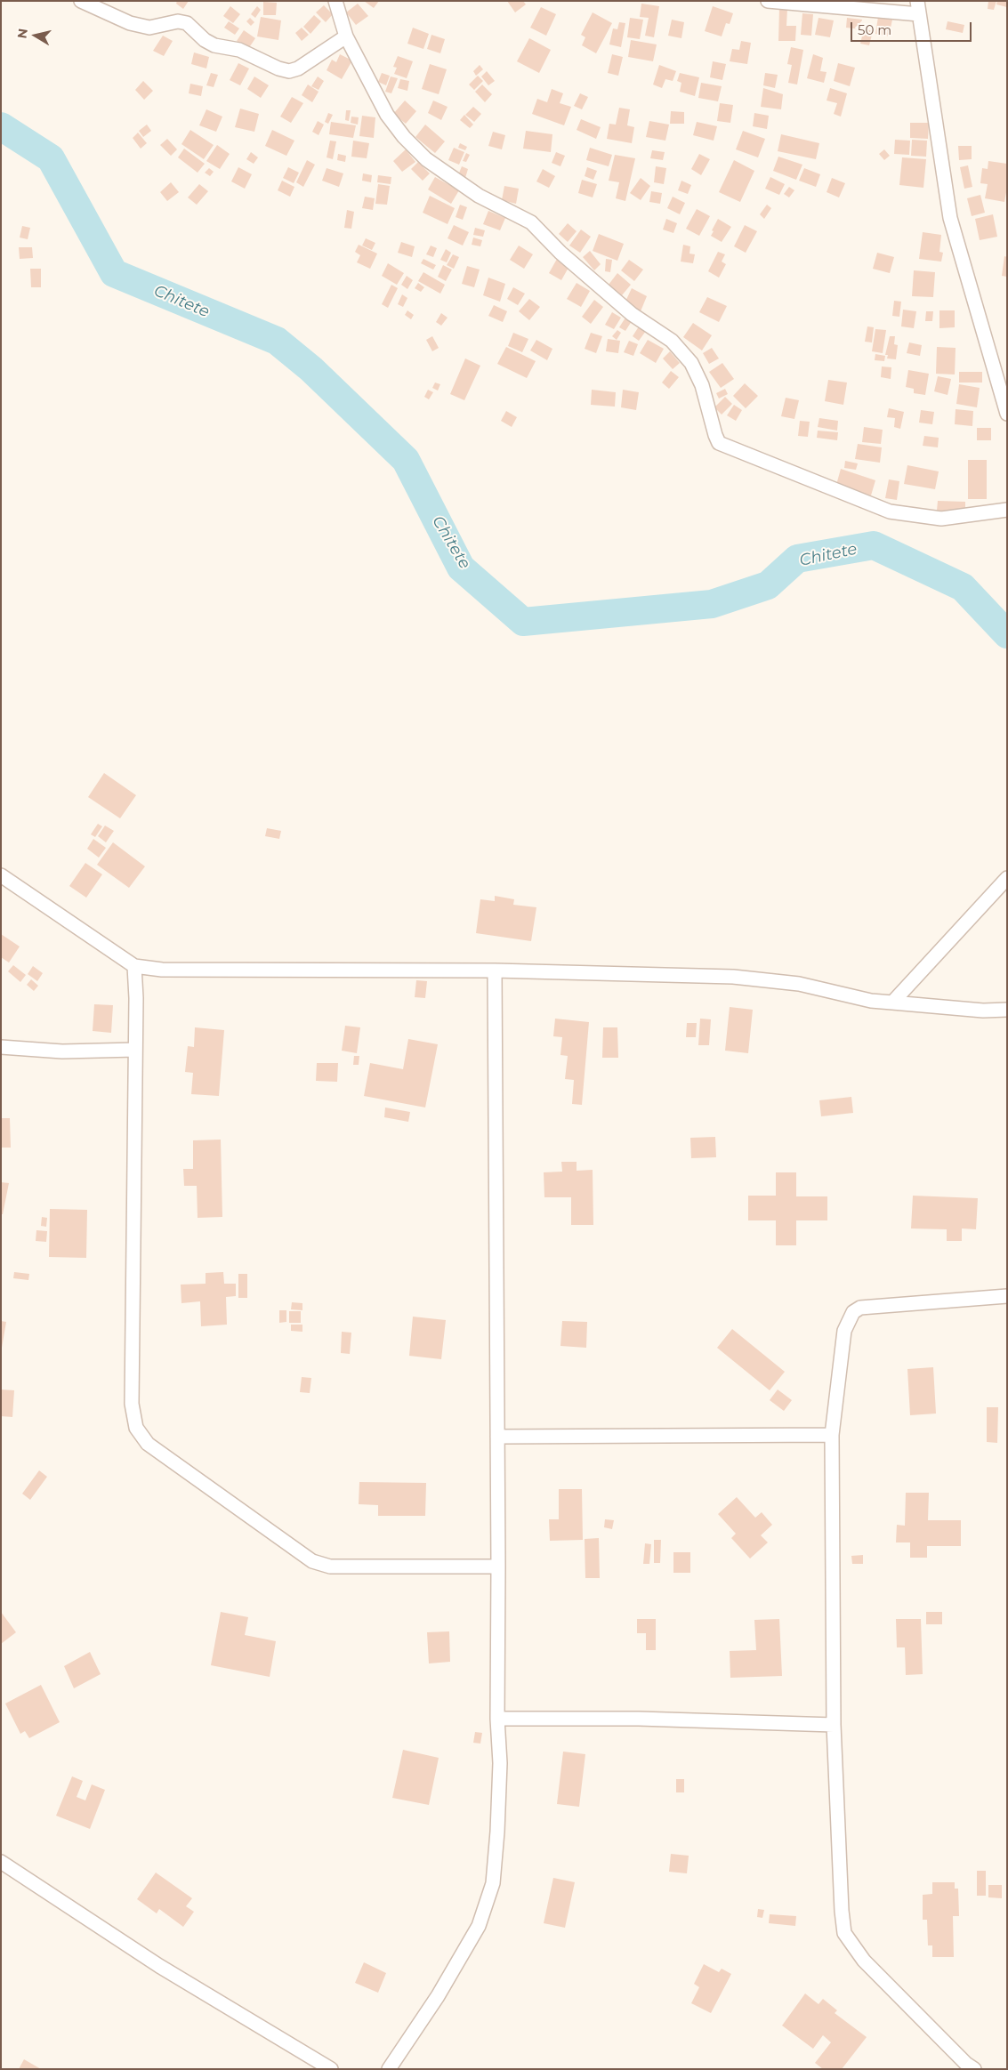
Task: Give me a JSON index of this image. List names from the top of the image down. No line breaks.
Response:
{"water":["Chitete"],"scale_bar":"50 m","north":"left"}
